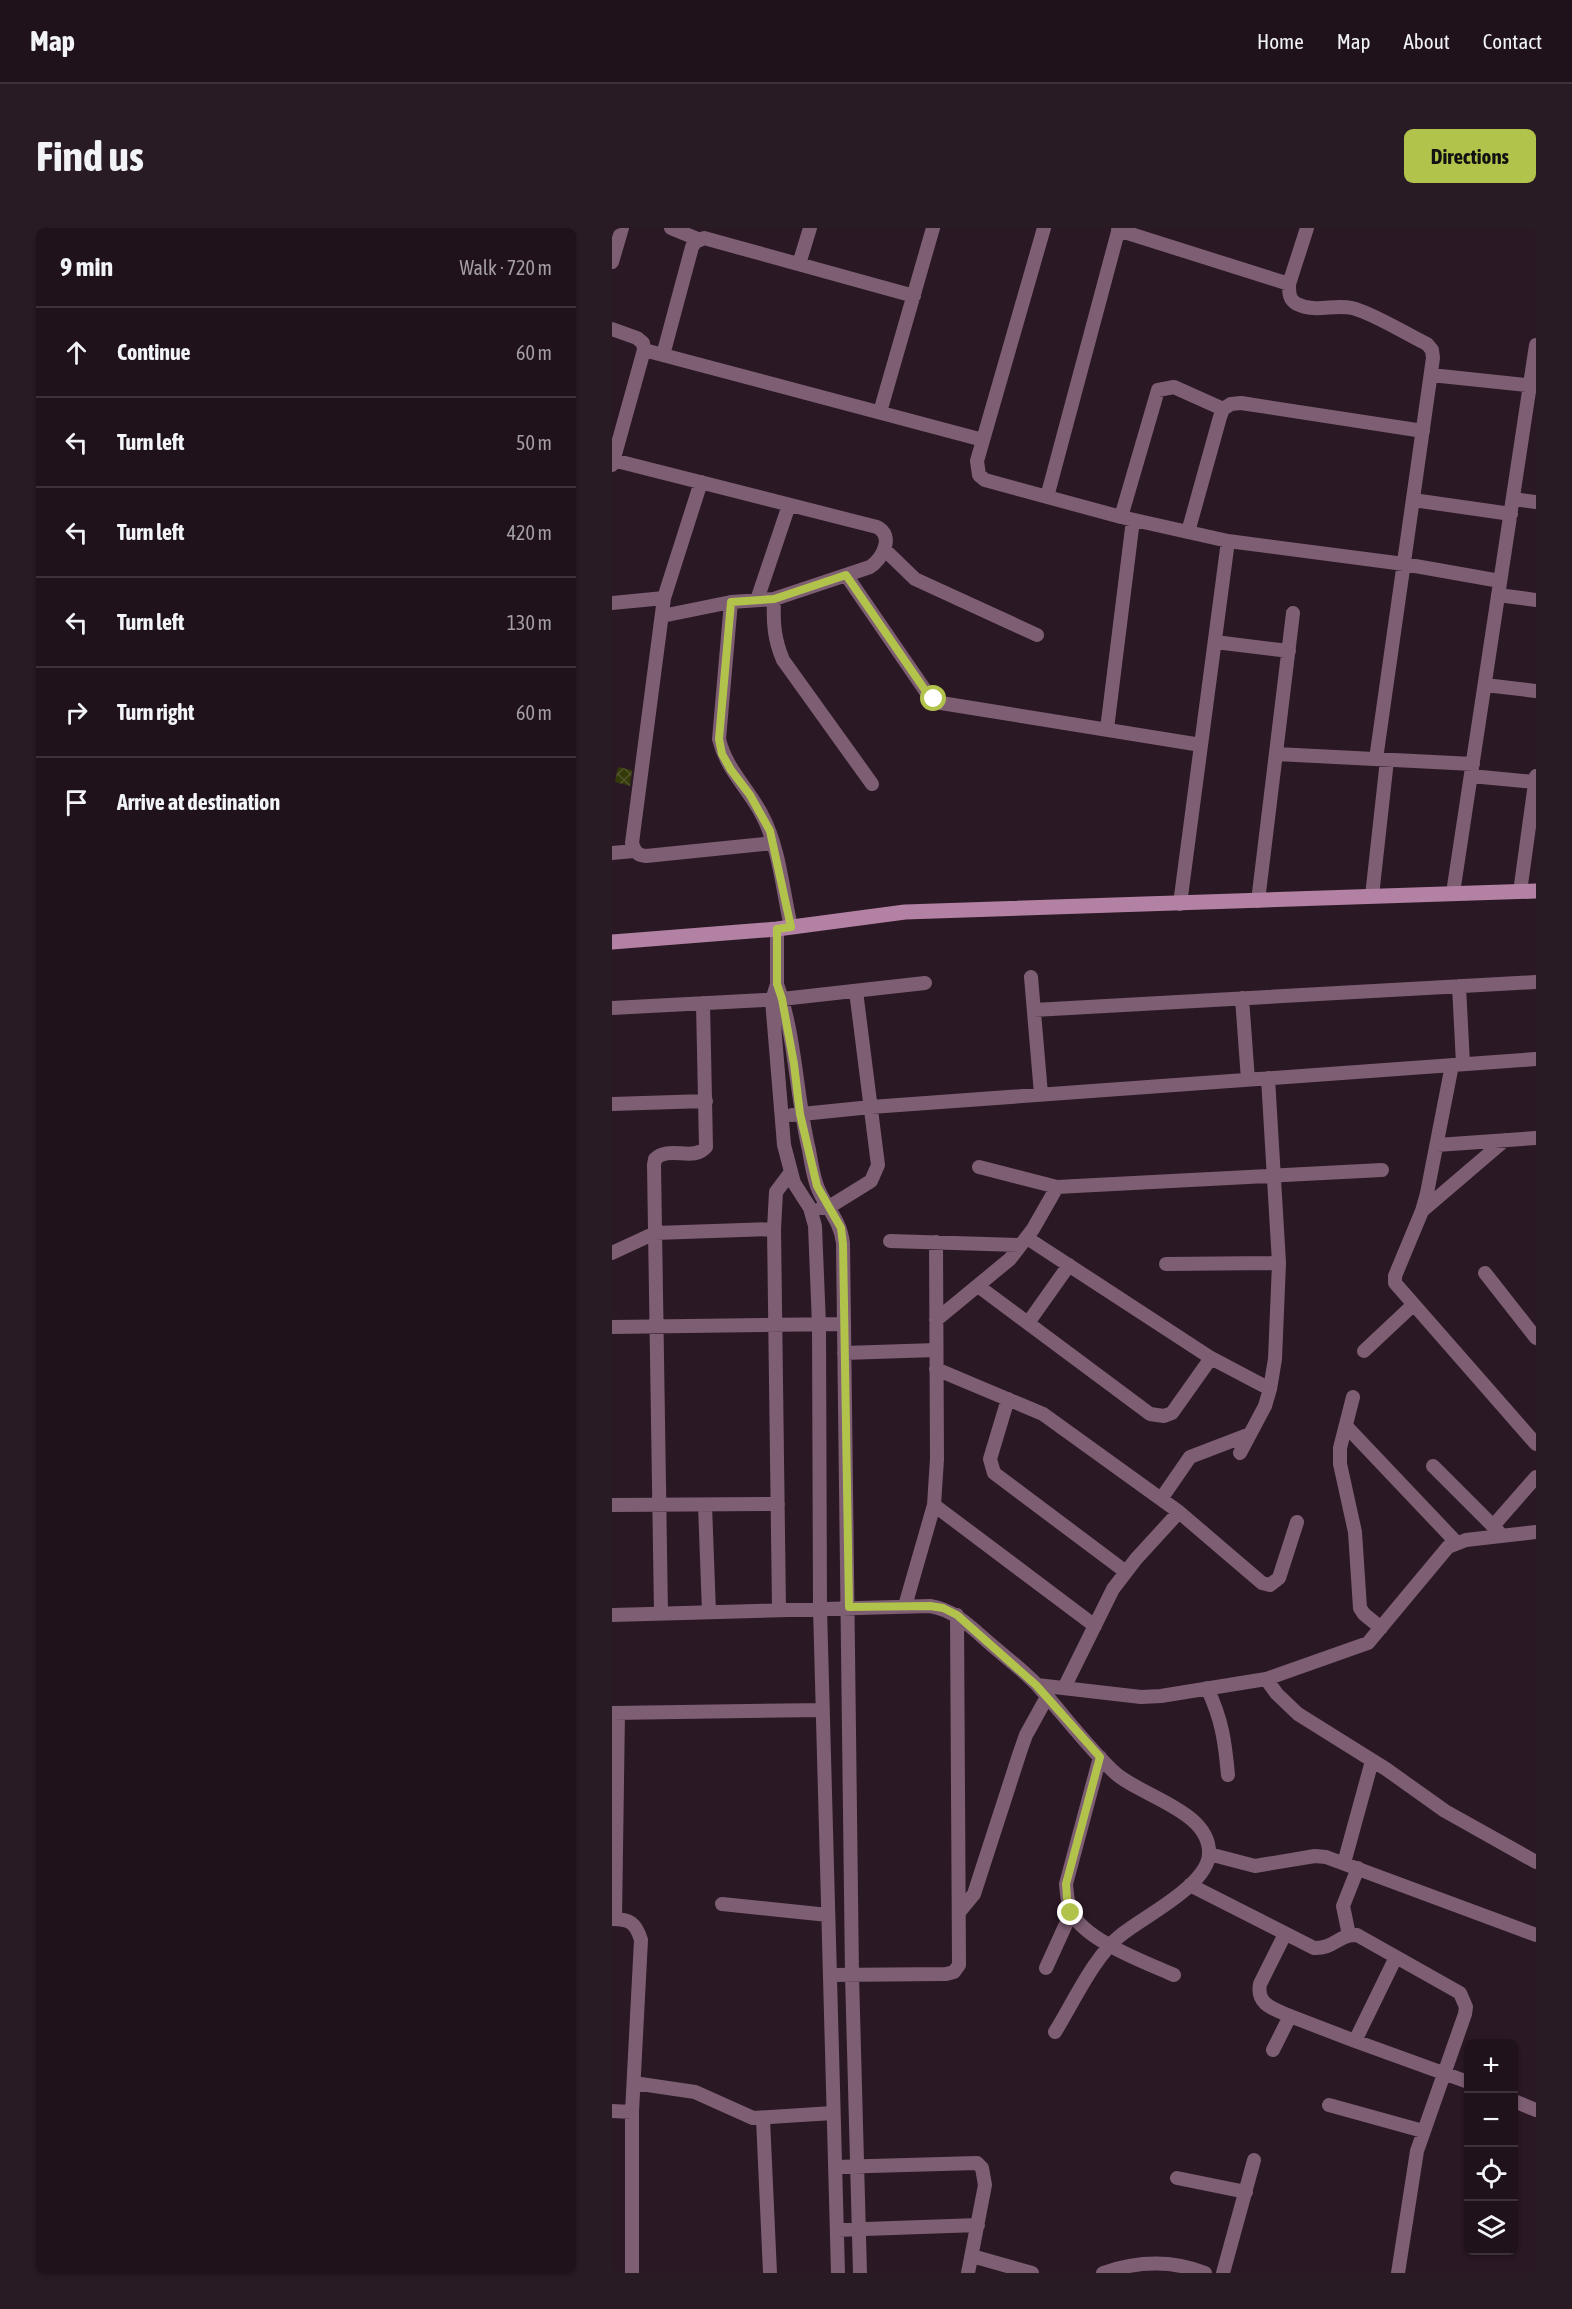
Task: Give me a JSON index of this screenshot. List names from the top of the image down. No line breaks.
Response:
{"page":{"header":"Map","nav":["Home","Map","About","Contact"],"buttons":"Directions","title":"Find us","heading":["9 min","Walk · 720 m"],"list":[["Continue","60 m"],["Turn left","50 m"],["Turn left","420 m"],["Turn left","130 m"],["Turn right","60 m"],"Arrive at destination"],"map_buttons":["+","−"]}}
